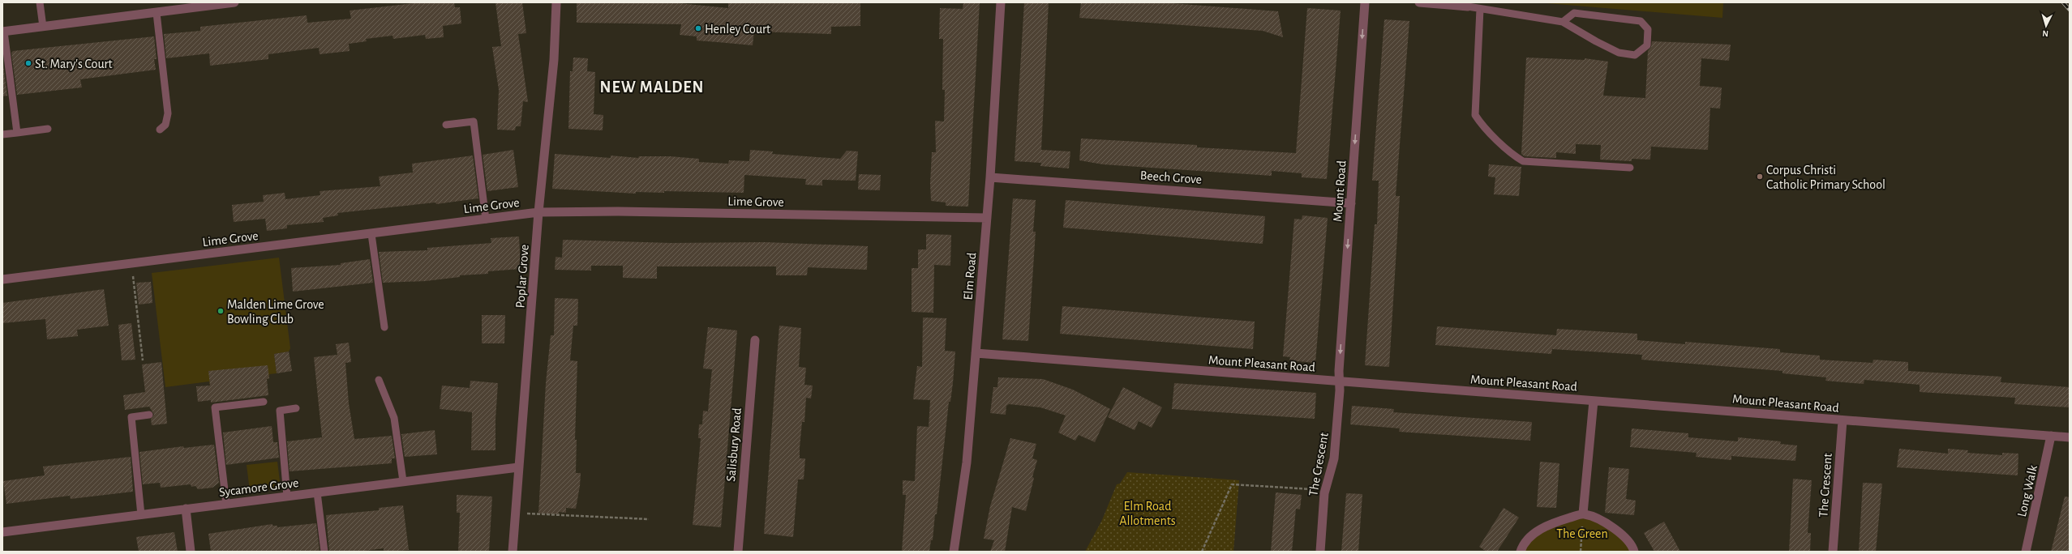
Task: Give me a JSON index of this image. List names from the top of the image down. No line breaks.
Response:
{"streets":{"street":["Beech Grove","Mount Road","Lime Grove","Poplar Grove","Elm Road","Mount Pleasant Road","Salisbury Road","The Crescent","Sycamore Grove","Long Walk"]},"crossings":[["Beech Grove","Mount Road"],["Beech Grove","Elm Road"],["Mount Road","Mount Pleasant Road"],["Mount Road","The Crescent"],["Lime Grove","Poplar Grove"],["Lime Grove","Elm Road"],["Poplar Grove","Sycamore Grove"],["Elm Road","Mount Pleasant Road"],["Mount Pleasant Road","The Crescent"],["Mount Pleasant Road","Long Walk"]],"one_way":["Mount Road"],"districts":["NEW MALDEN"],"parks":["Elm Road Allotments","The Green"],"places":["Henley Court","St. Mary's Court","Corpus Christi Catholic Primary School","Malden Lime Grove Bowling Club"],"north":"bottom"}
